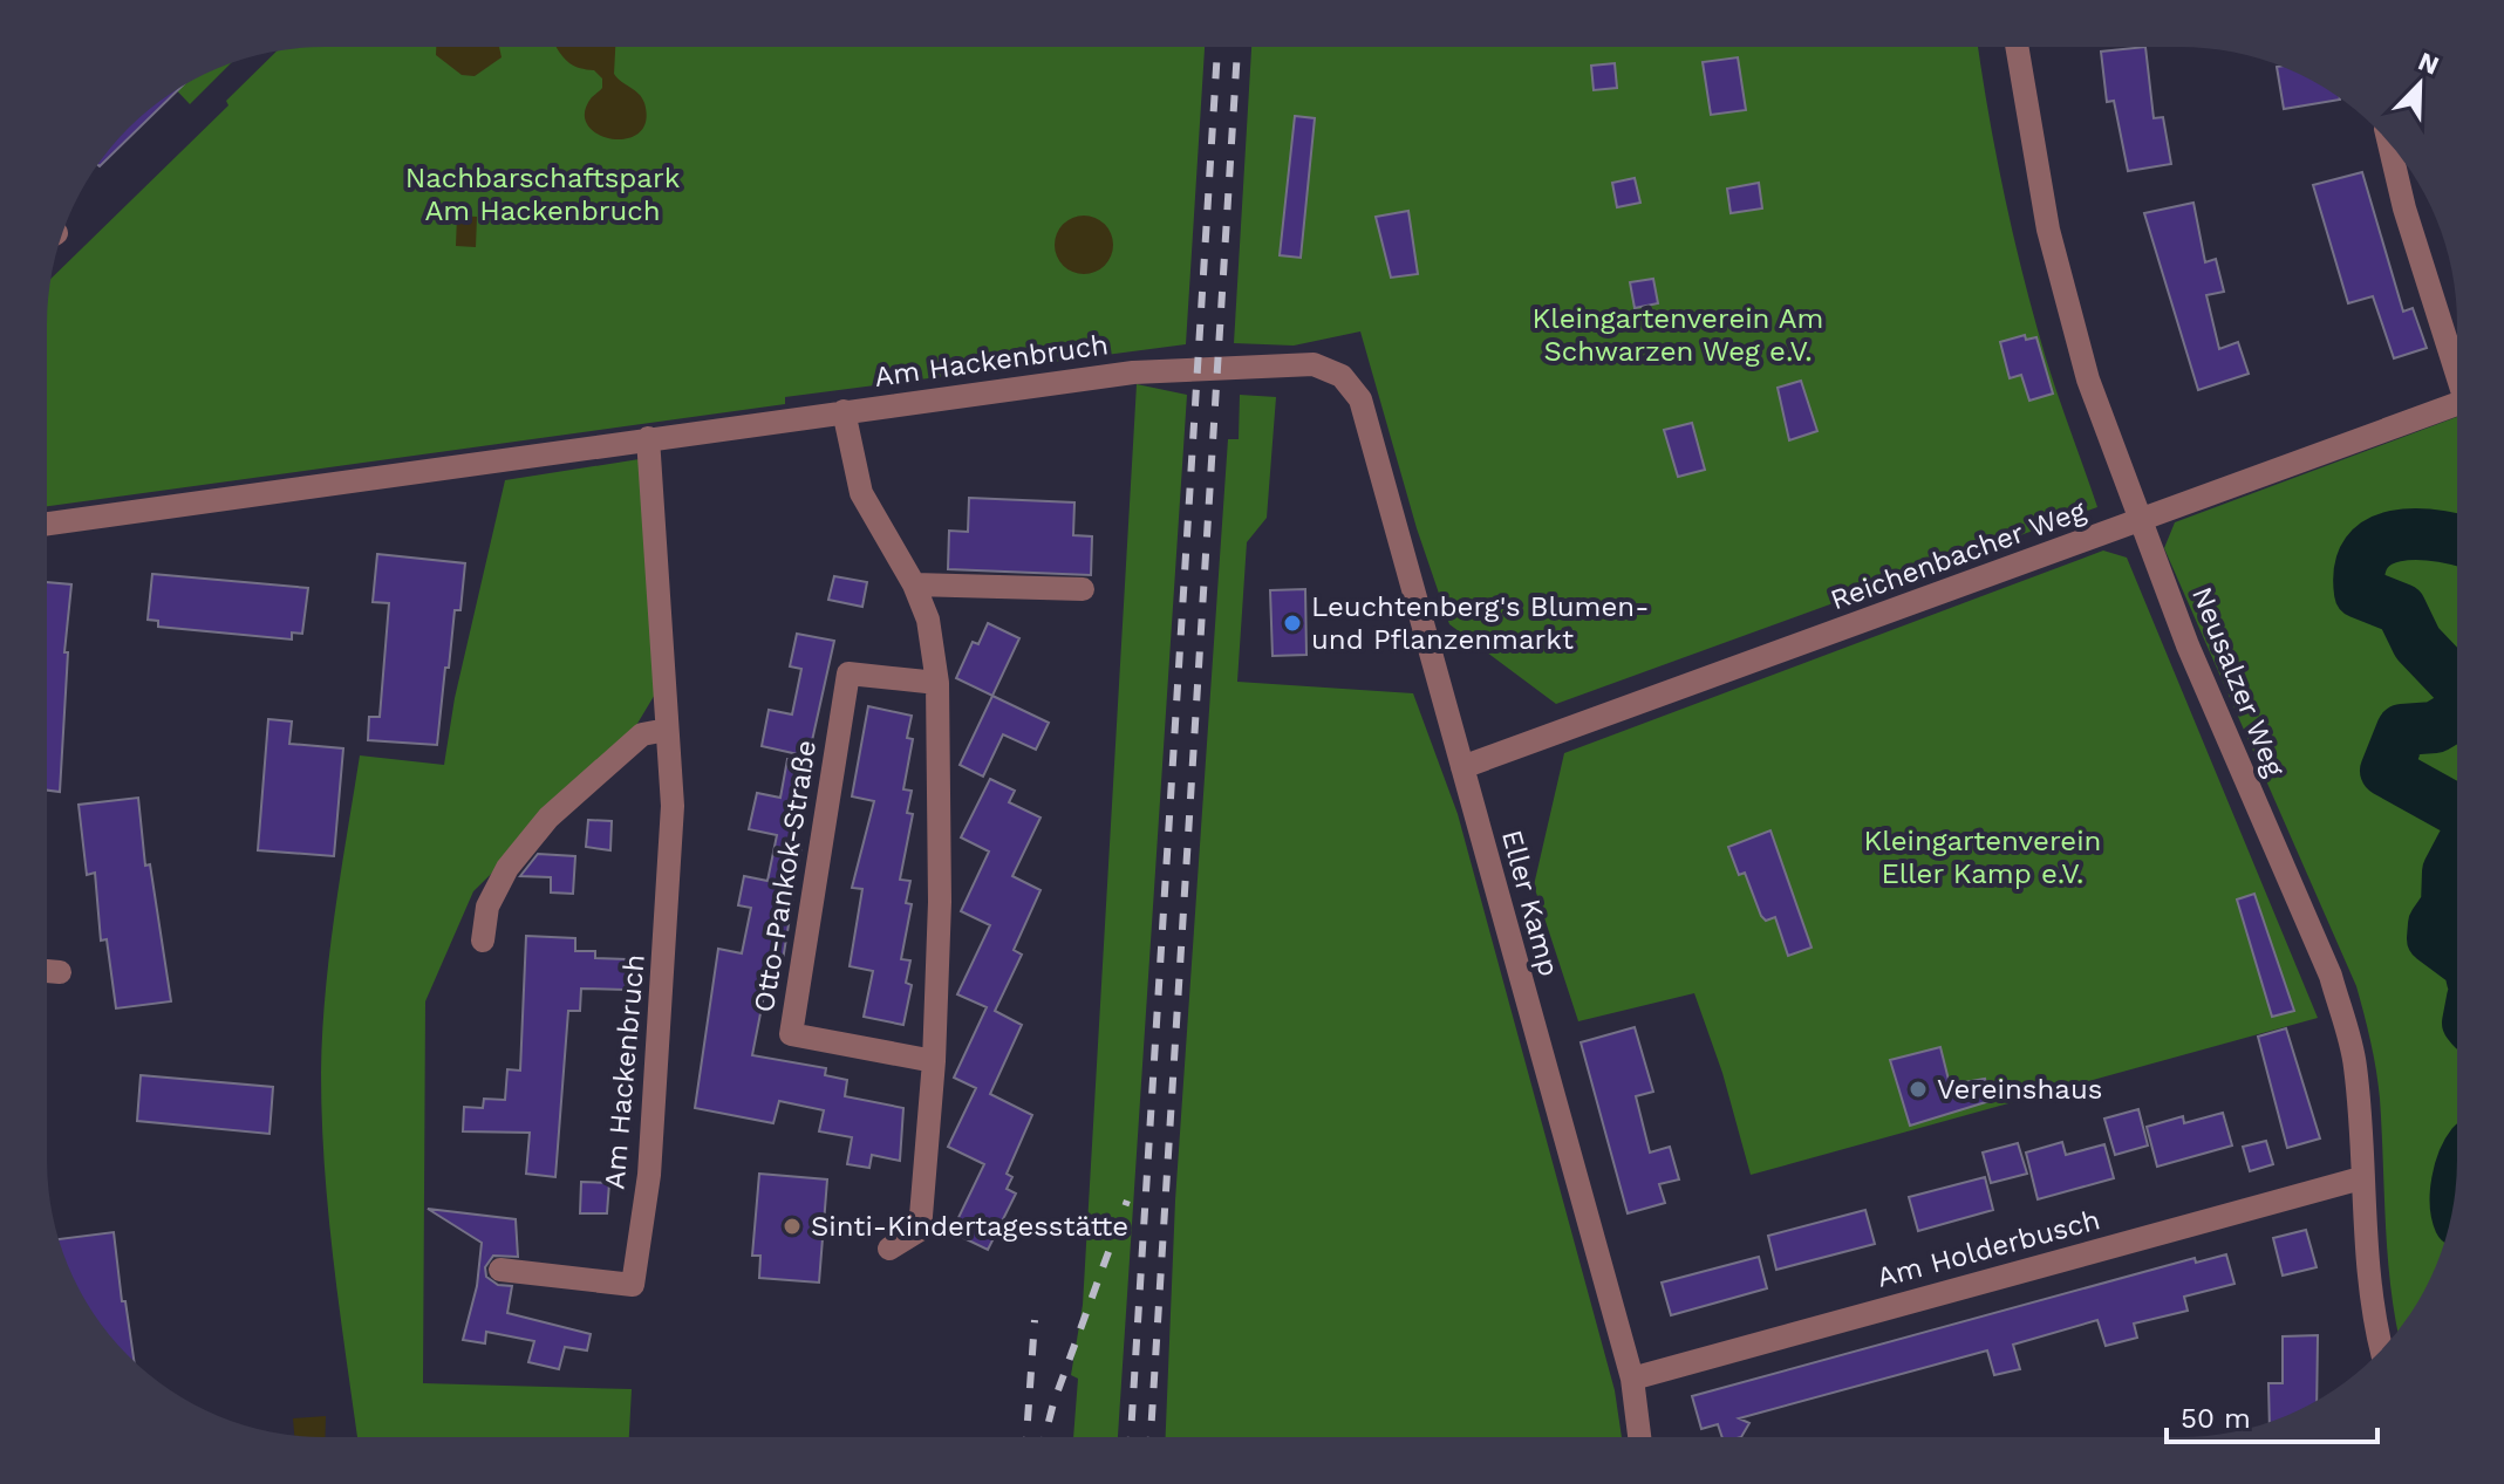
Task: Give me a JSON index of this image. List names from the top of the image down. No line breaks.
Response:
{"streets":{"street":["Am Hackenbruch","Reichenbacher Weg","Neusalzer Weg","Otto-Pankok-Straße","Eller Kamp","Am Holderbusch"]},"crossings":[["Am Hackenbruch","Eller Kamp"],["Reichenbacher Weg","Neusalzer Weg"],["Reichenbacher Weg","Eller Kamp"],["Neusalzer Weg","Am Holderbusch"],["Eller Kamp","Am Holderbusch"]],"parks":["Nachbarschaftspark Am Hackenbruch","Kleingartenverein Am Schwarzen Weg e.V.","Kleingartenverein Eller Kamp e.V."],"places":["Leuchtenberg's Blumen- und Pflanzenmarkt","Vereinshaus","Sinti-Kindertagesstätte"],"scale_bar":"50 m","north":"top right"}
